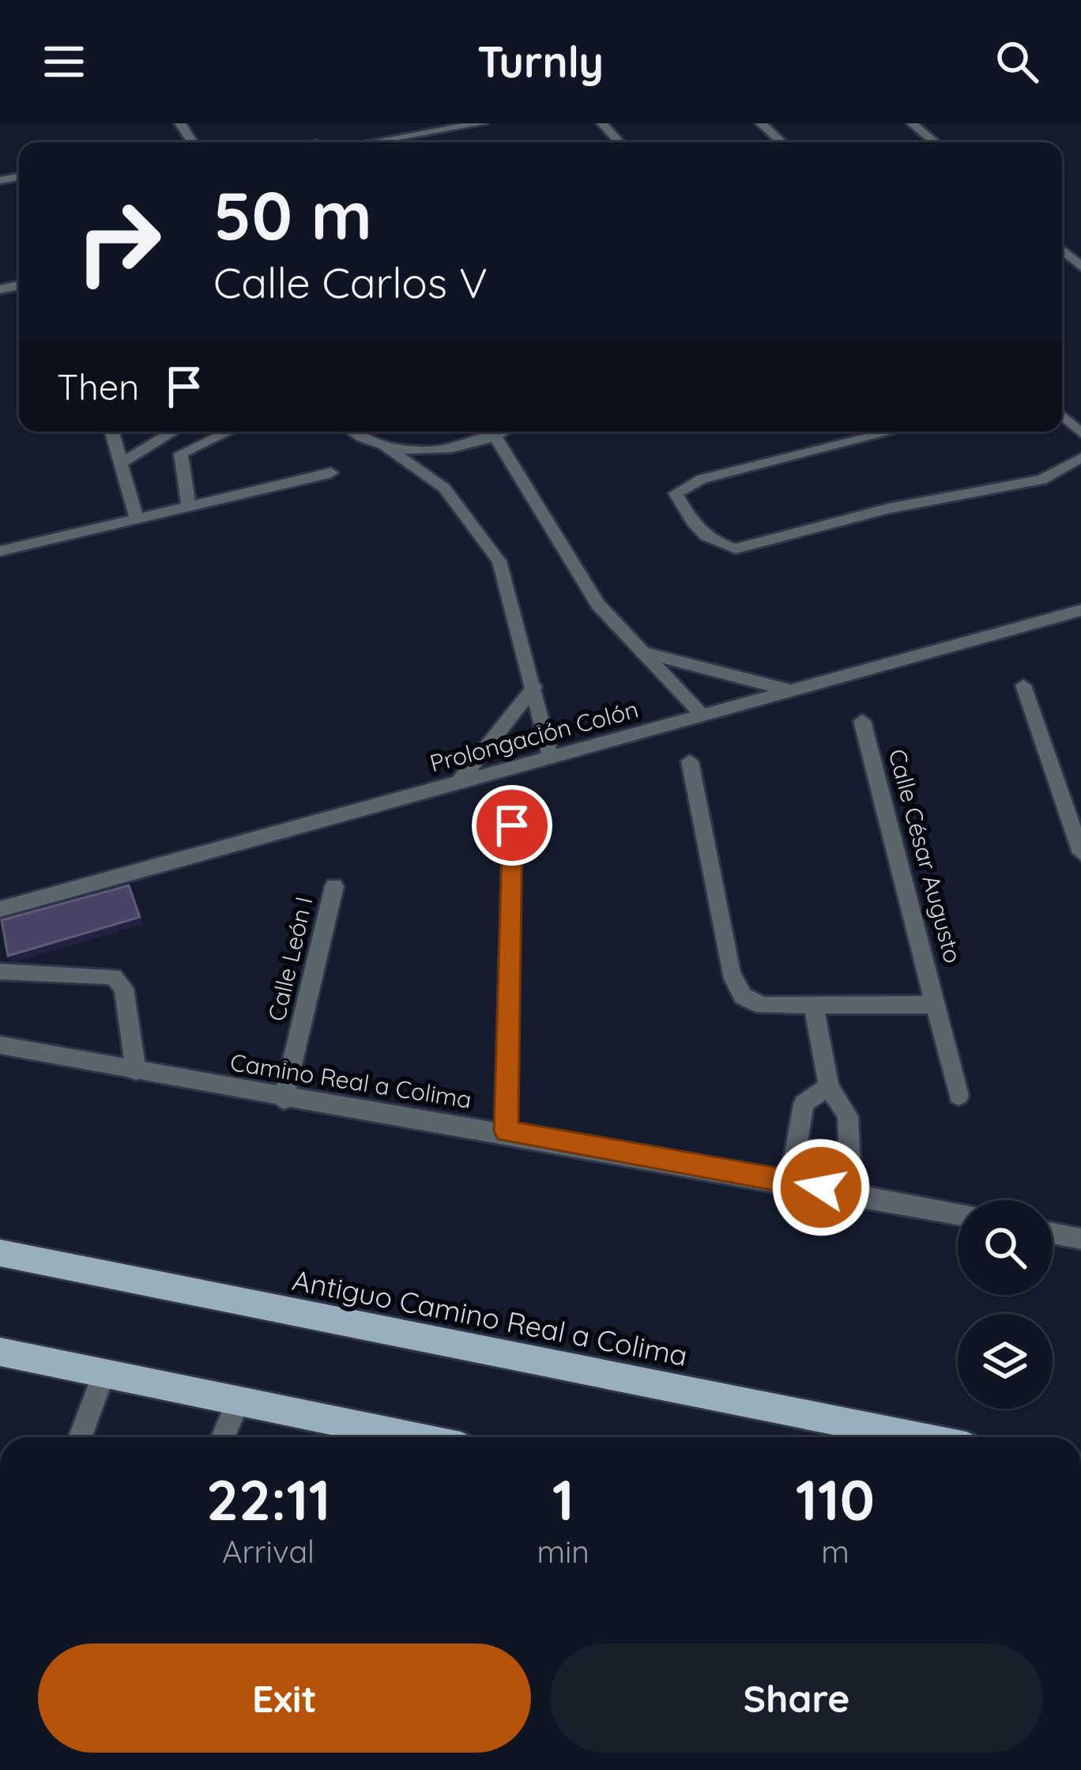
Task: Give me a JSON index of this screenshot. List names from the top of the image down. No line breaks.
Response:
{"streets":{"main road":["Antiguo Camino Real a Colima"],"street":["Prolongación Colón","Calle César Augusto","Calle León I","Camino Real a Colima"]},"crossings":[["Calle León I","Camino Real a Colima"]],"page":{"header":"Turnly","turn":["50 m","Calle Carlos V"],"then":"Then","eta":["22:11","Arrival","1","min","110","m"],"buttons":["Exit","Share"]}}
